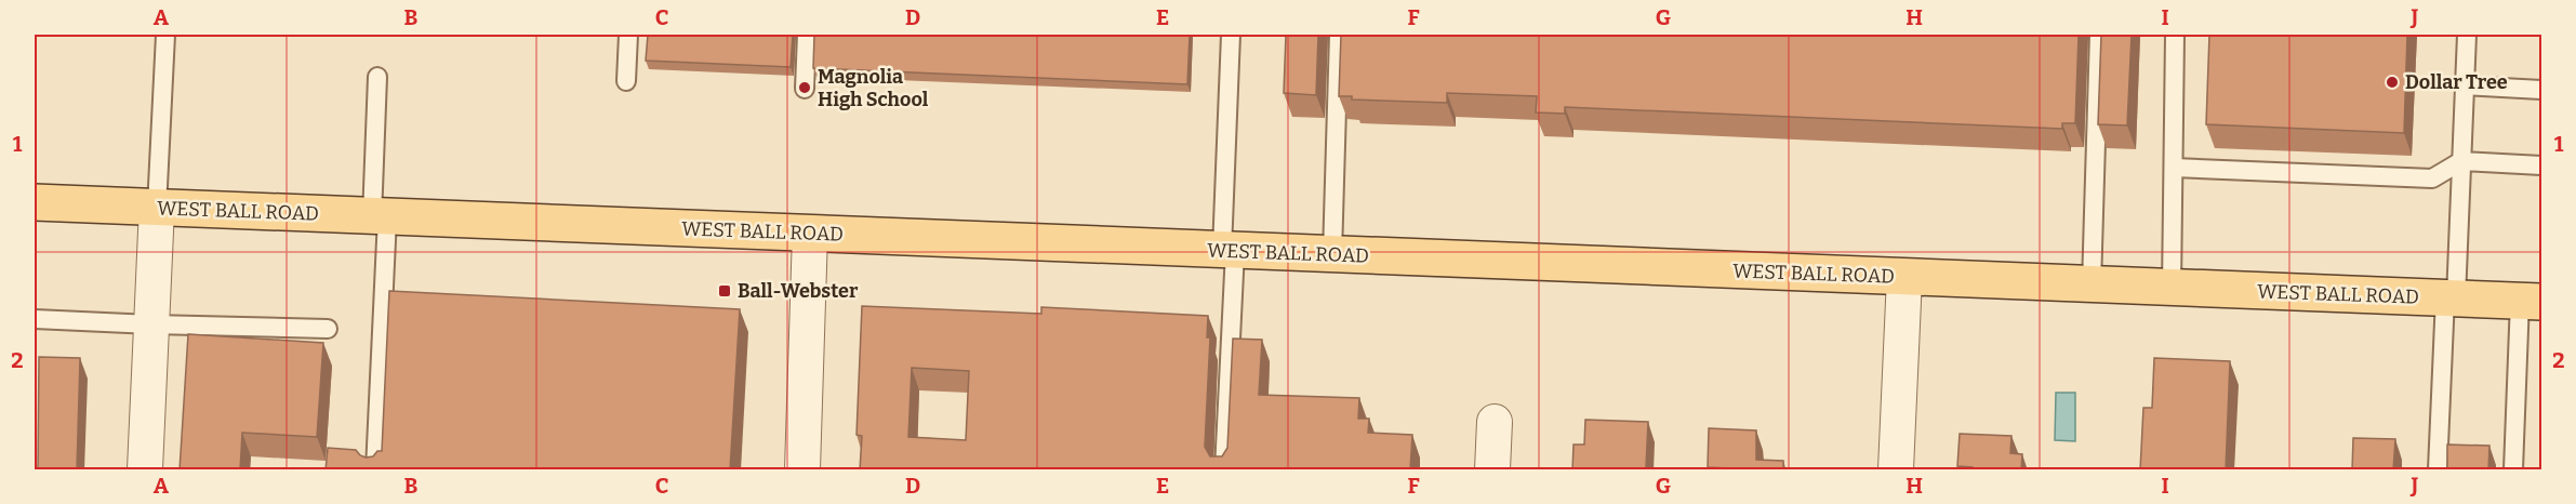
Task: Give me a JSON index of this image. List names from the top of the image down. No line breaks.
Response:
{"streets":{"main road":["WEST BALL ROAD"]},"places":{"other":["Dollar Tree","Magnolia High School"],"transit":["Ball-Webster"]},"grid":{"columns":["A","B","C","D","E","F","G","H","I","J"],"rows":["1","2"]}}
